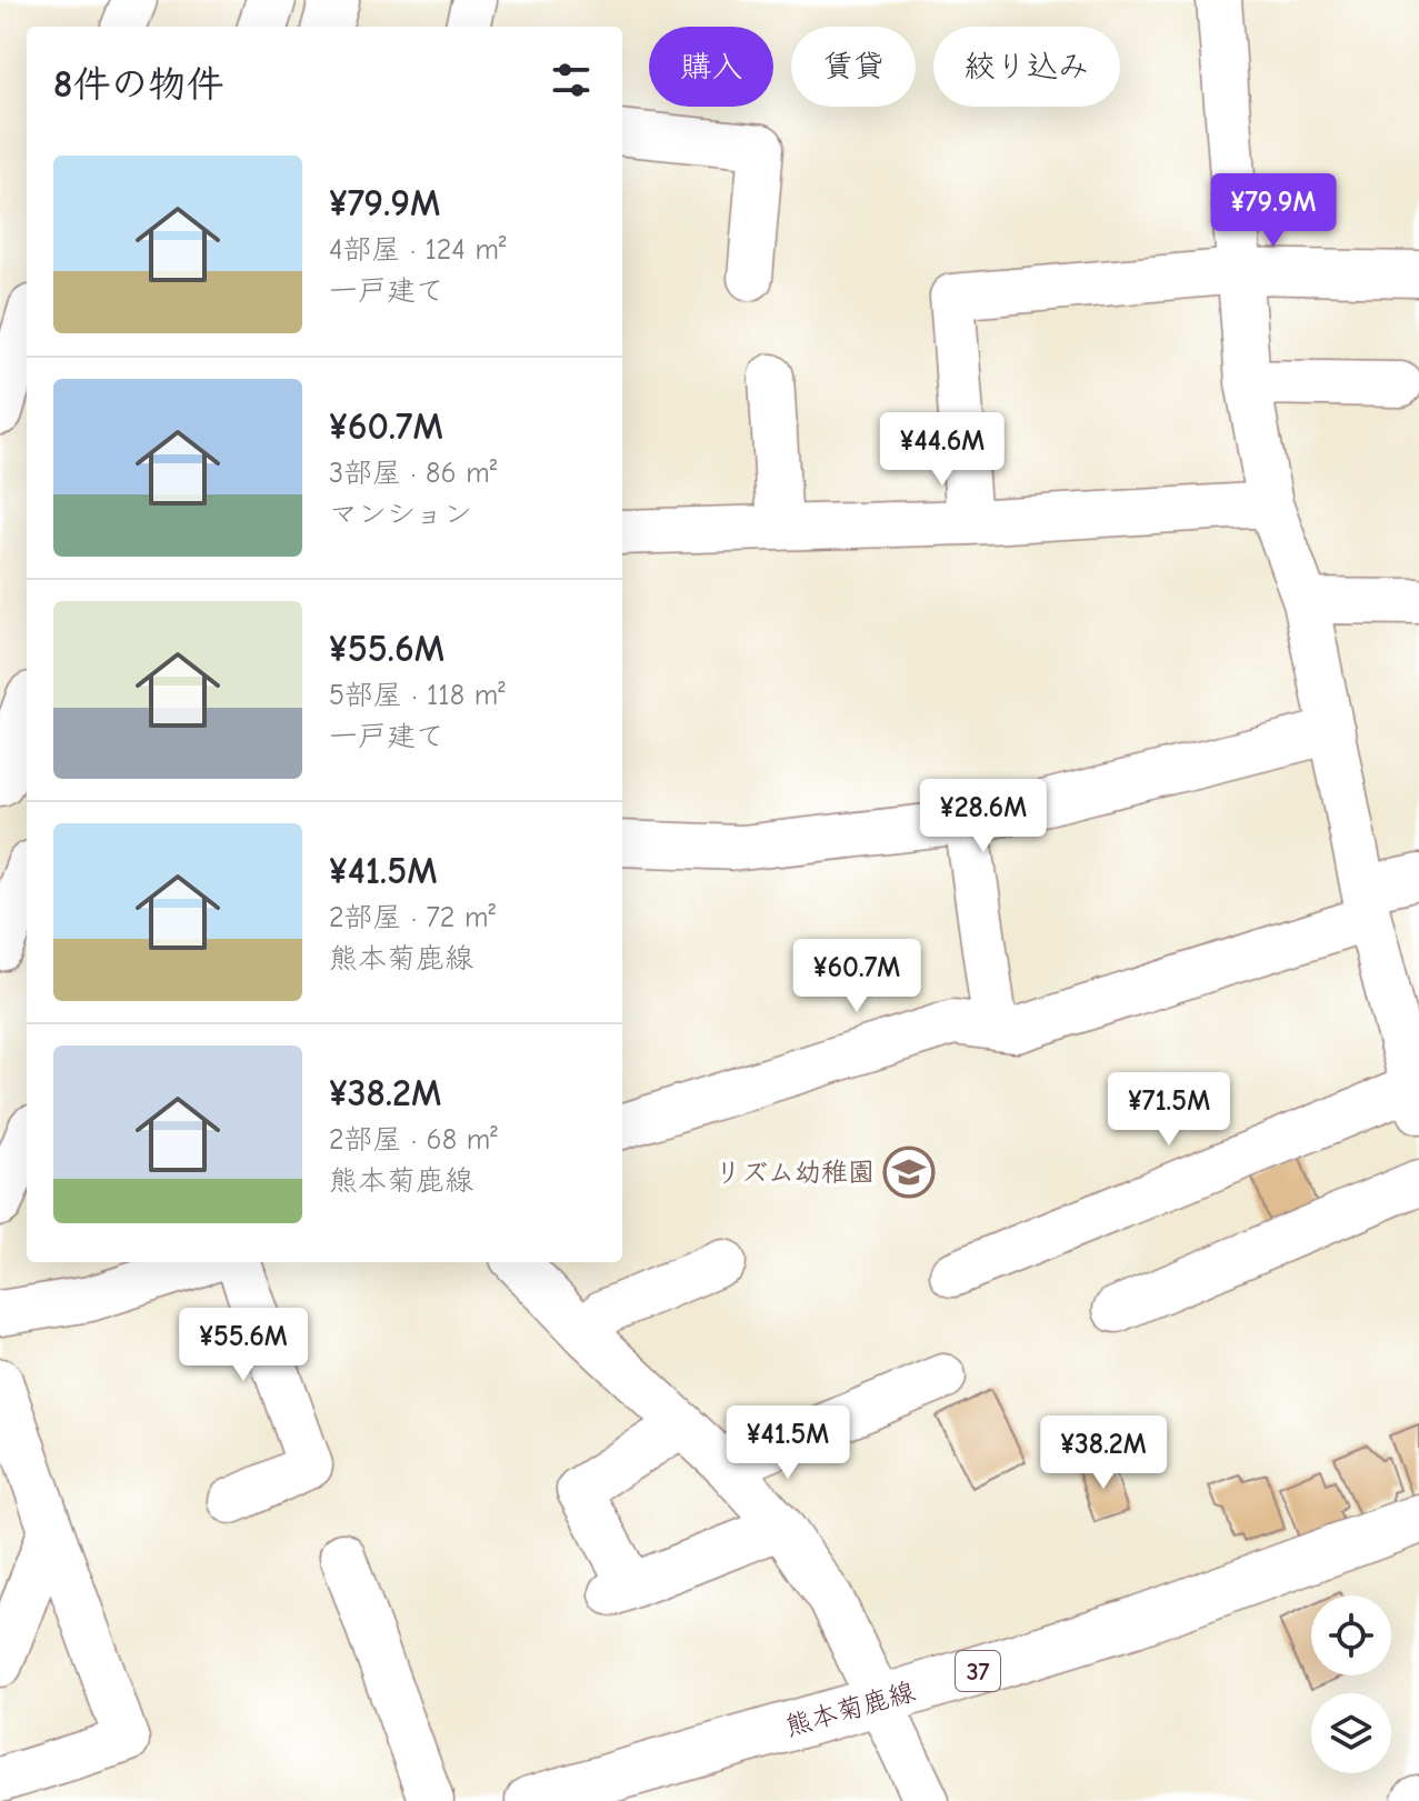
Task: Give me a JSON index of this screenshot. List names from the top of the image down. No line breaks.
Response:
{"streets":{"main road":["37","熊本菊鹿線"]},"places":{"school or university":["リズム幼稚園"]},"page":{"chip":["購入","賃貸","絞り込み"],"heading":"8件の物件","list":[{"name":"¥79.9M","note":"4部屋 · 124 m² · 一戸建て"},{"name":"¥60.7M","note":"3部屋 · 86 m² · マンション"},{"name":"¥55.6M","note":"5部屋 · 118 m² · 一戸建て"},{"name":"¥41.5M","note":"2部屋 · 72 m² · 熊本菊鹿線"},{"name":"¥38.2M","note":"2部屋 · 68 m² · 熊本菊鹿線"}],"price":["¥79.9M","¥44.6M","¥28.6M","¥60.7M","¥71.5M","¥55.6M","¥41.5M","¥38.2M"]}}
